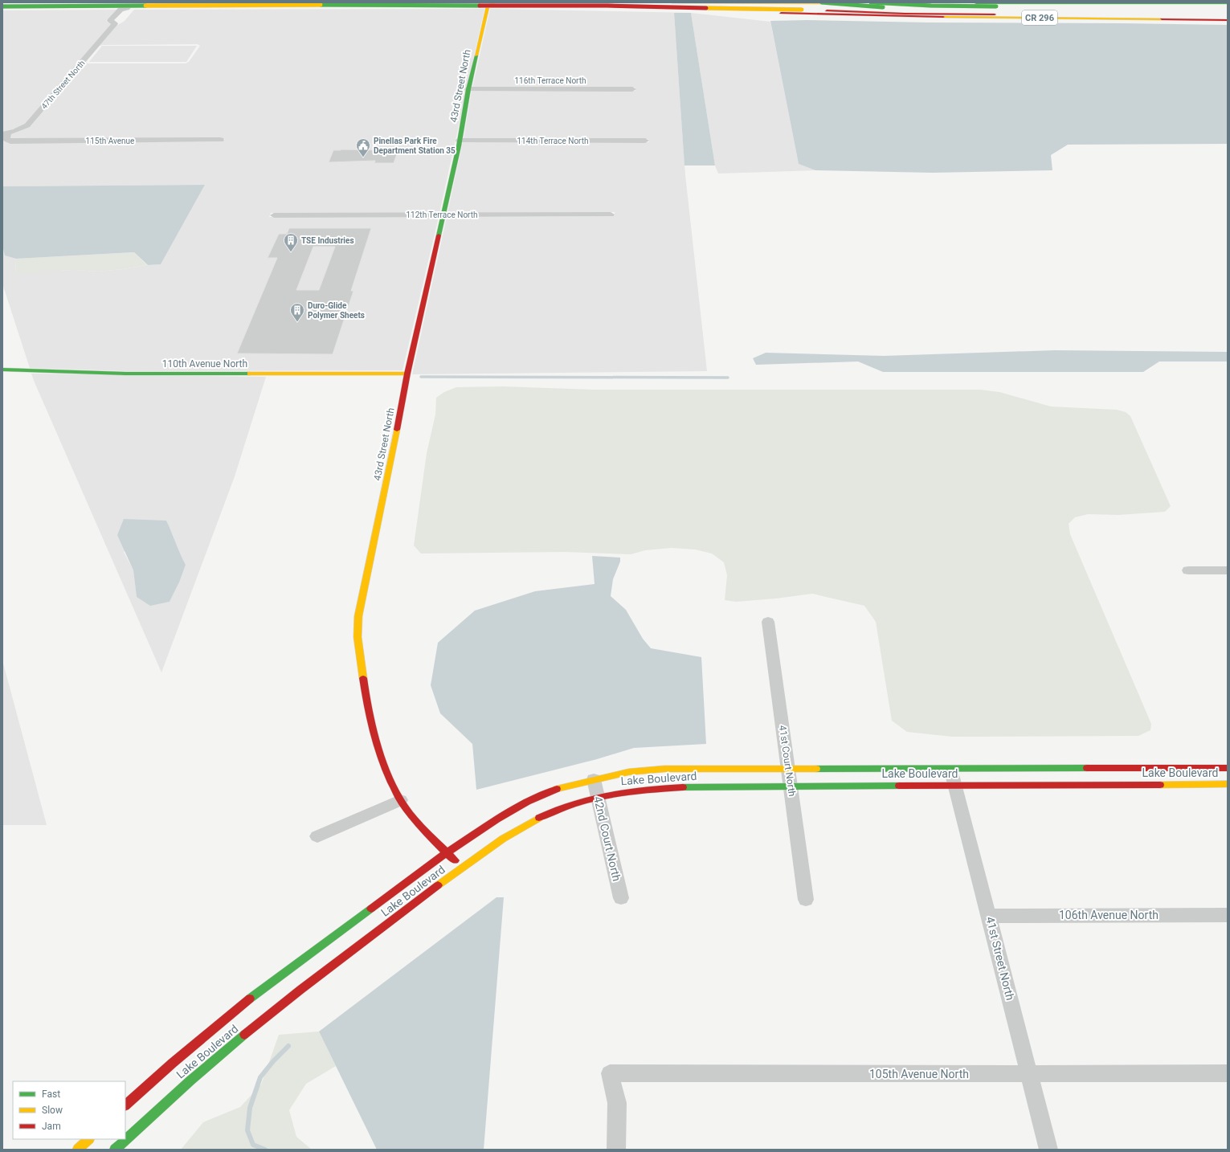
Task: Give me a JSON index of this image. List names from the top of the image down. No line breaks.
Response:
{"streets":{"main road":["CR 296","43rd Street North","110th Avenue North","Lake Boulevard"],"street":["116th Terrace North","47th Street North","115th Avenue","114th Terrace North","112th Terrace North","41st Court North","42nd Court North","106th Avenue North","41st Street North","105th Avenue North"]},"crossings":[["CR 296","47th Street North"],["CR 296","43rd Street North"],["116th Terrace North","43rd Street North"],["47th Street North","115th Avenue"],["43rd Street North","114th Terrace North"],["43rd Street North","112th Terrace North"],["43rd Street North","110th Avenue North"],["43rd Street North","Lake Boulevard"],["41st Court North","Lake Boulevard"],["Lake Boulevard","42nd Court North"],["Lake Boulevard","41st Street North"],["106th Avenue North","41st Street North"],["41st Street North","105th Avenue North"]],"places":{"public building":["Pinellas Park Fire Department Station 35"],"building":["TSE Industries","Duro-Glide Polymer Sheets"]},"legend":["Fast","Slow","Jam"]}
